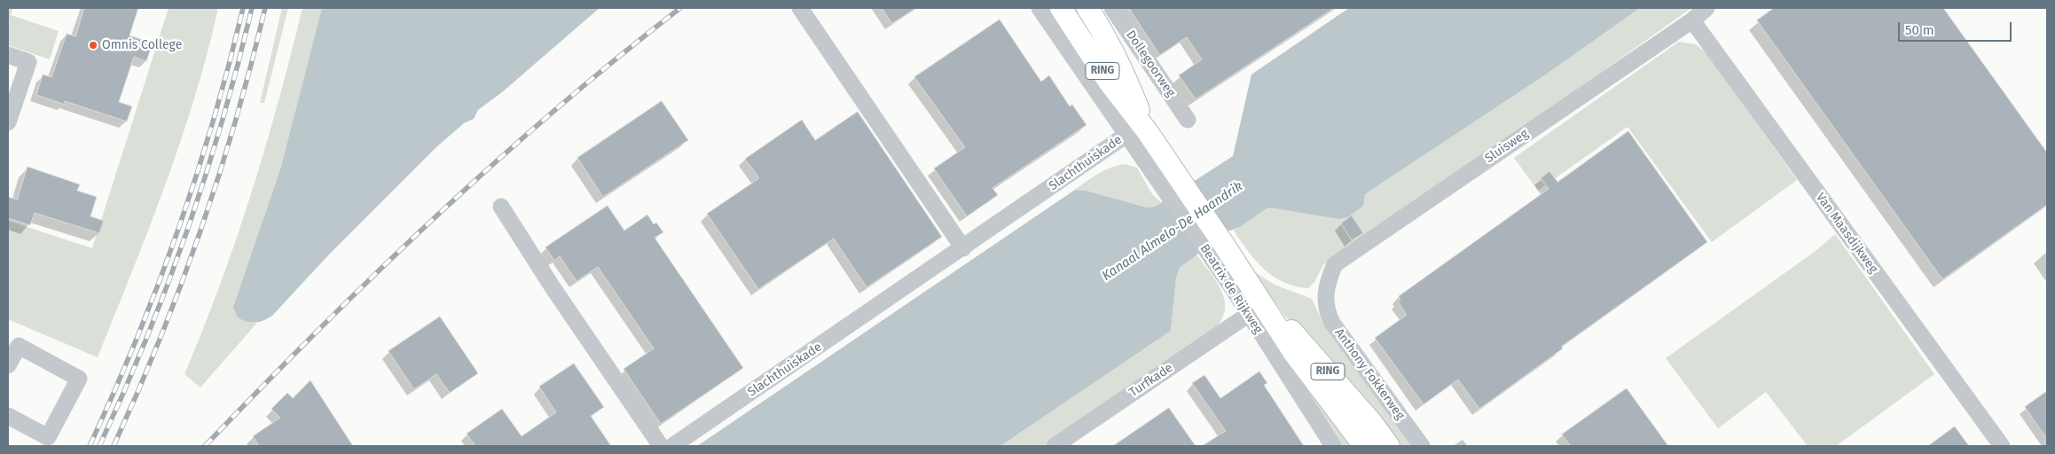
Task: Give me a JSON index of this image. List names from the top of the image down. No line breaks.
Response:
{"streets":{"main road":["RING"],"street":["Dollegoorweg","Sluisweg","Slachthuiskade","Van Maasdijkweg","Beatrix de Rijkweg","Anthony Fokkerweg","Turfkade"]},"crossings":[["RING","Beatrix de Rijkweg"],["RING","Turfkade"],["Sluisweg","Van Maasdijkweg"],["Sluisweg","Anthony Fokkerweg"],["Beatrix de Rijkweg","Turfkade"]],"water":["Kanaal Almelo-De Haandrik"],"places":["Omnis College"],"scale_bar":"50 m"}
